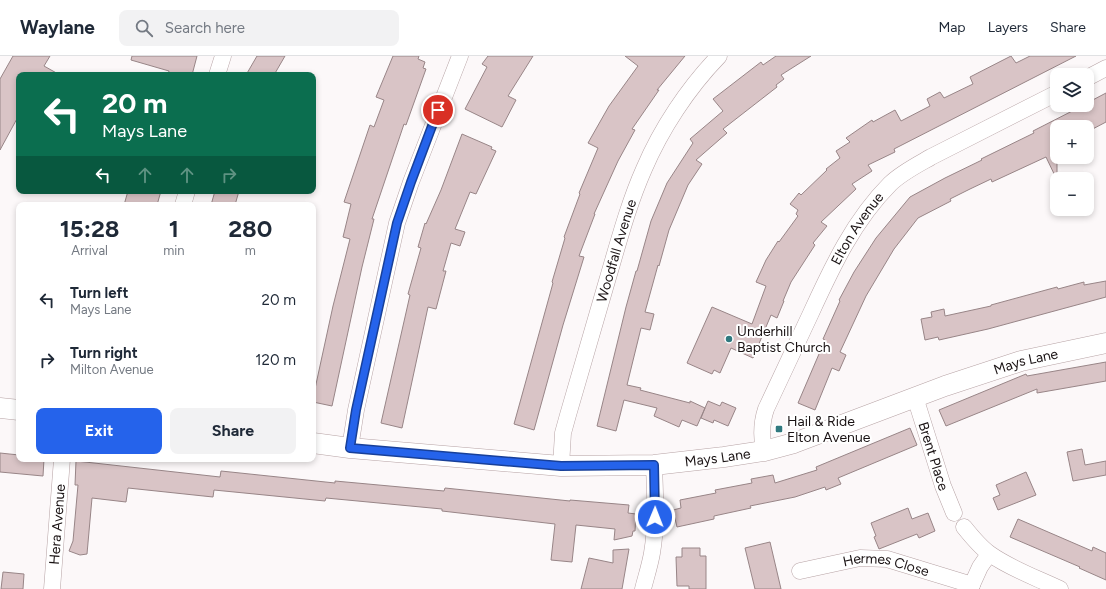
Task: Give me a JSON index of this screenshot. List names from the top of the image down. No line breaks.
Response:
{"streets":{"street":["Elton Avenue","Woodfall Avenue","Mays Lane","Brent Place","Hera Avenue","Hermes Close"]},"crossings":[["Elton Avenue","Mays Lane"],["Woodfall Avenue","Mays Lane"],["Mays Lane","Brent Place"]],"places":{"other":["Underhill Baptist Church"],"transit":["Hail & Ride Elton Avenue"]},"page":{"header":"Waylane","search":"Search here","nav":["Map","Layers","Share"],"map_buttons":["+","−"],"turn":["20 m","Mays Lane"],"eta":["15:28","Arrival","1","min","280","m"],"list":[{"name":"Turn left","note":"Mays Lane","value":"20 m"},{"name":"Turn right","note":"Milton Avenue","value":"120 m"}],"buttons":["Exit","Share"]}}
